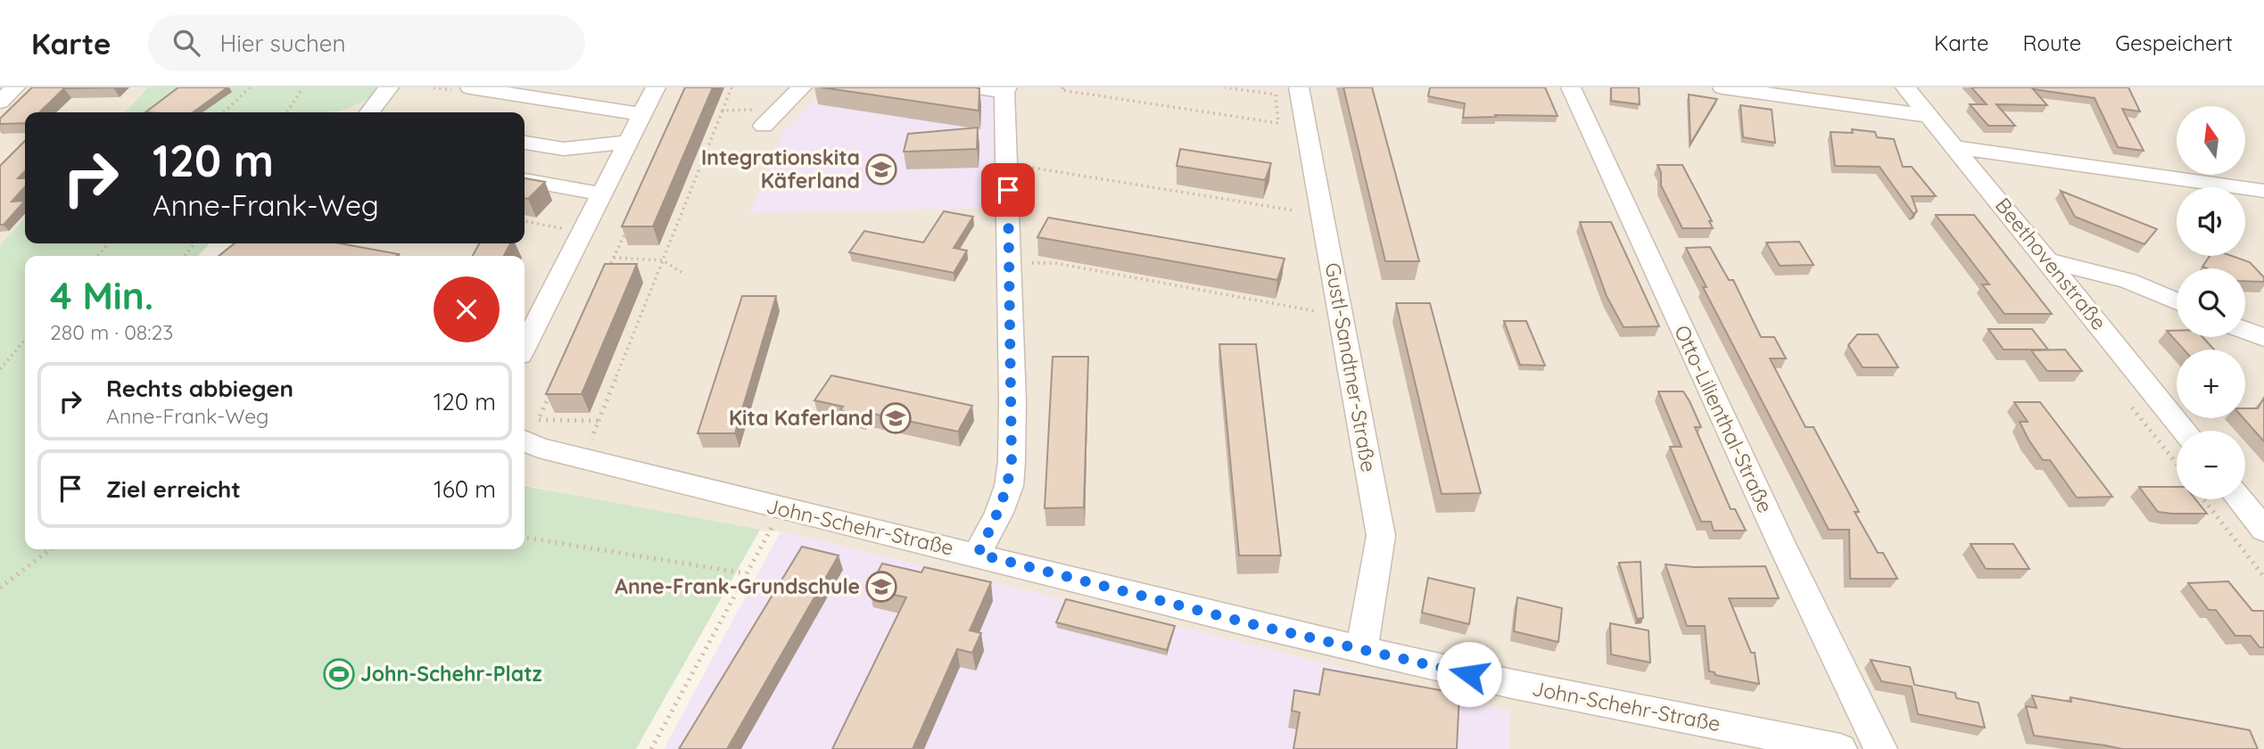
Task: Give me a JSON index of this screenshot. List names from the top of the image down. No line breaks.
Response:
{"streets":{"street":["Beethovenstraße","Gustl-Sandtner-Straße","Otto-Lilienthal-Straße","John-Schehr-Straße"]},"crossings":[["Gustl-Sandtner-Straße","John-Schehr-Straße"]],"places":{"school or university":["Integrationskita Käferland","Kita Kaferland","Anne-Frank-Grundschule"],"sports":["John-Schehr-Platz"]},"north":"top","page":{"header":"Karte","search":"Hier suchen","nav":["Karte","Route","Gespeichert"],"map_buttons":["+","−"],"turn":["120 m","Anne-Frank-Weg"],"heading":["4 Min.","280 m · 08:23"],"list":[{"name":"Rechts abbiegen","note":"Anne-Frank-Weg","value":"120 m"},{"name":"Ziel erreicht","value":"160 m"}]}}
